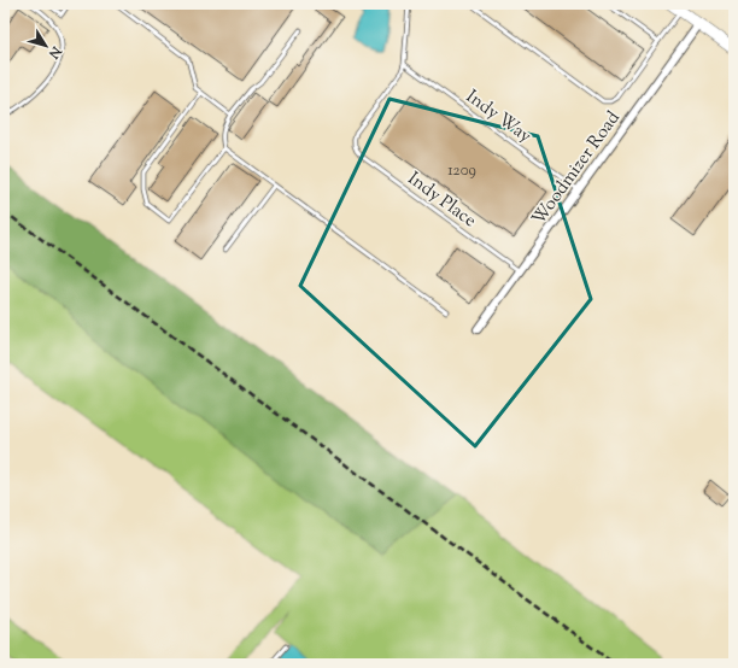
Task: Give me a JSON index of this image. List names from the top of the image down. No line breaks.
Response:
{"streets":{"street":["Woodmizer Road"],"lane":["Indy Way","Indy Place"]},"crossings":[["Indy Way","Woodmizer Road"],["Indy Way","Indy Place"],["Woodmizer Road","Indy Place"]],"house_numbers":["1209"],"north":"bottom right"}
